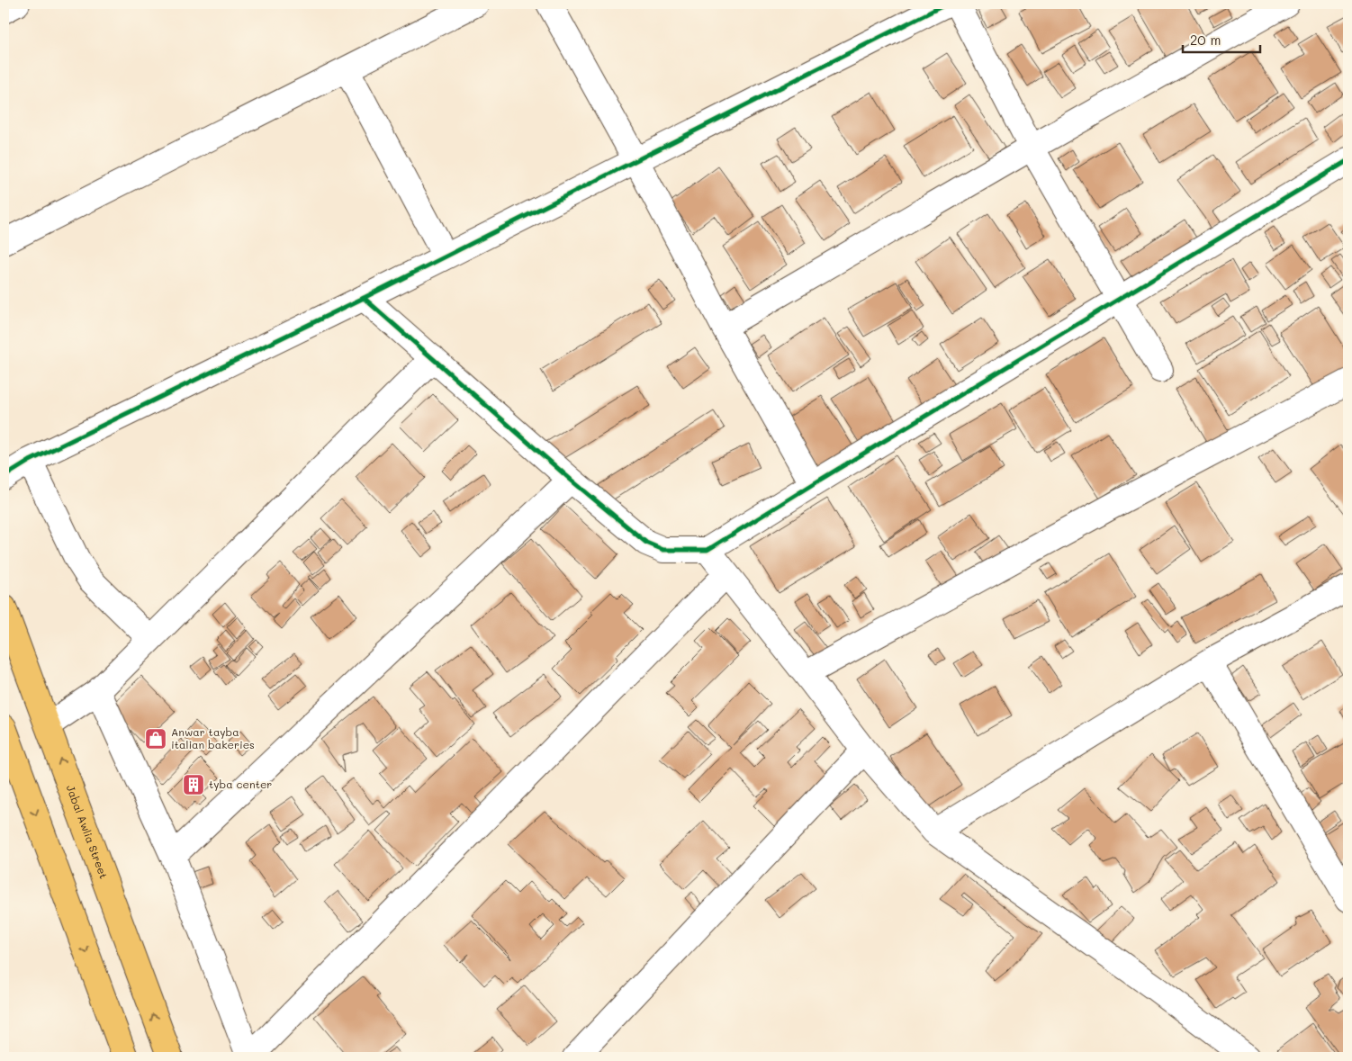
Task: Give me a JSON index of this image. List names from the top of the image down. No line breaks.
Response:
{"streets":{"main road":["Jabal Awlia Street"]},"places":{"shop":["Anwar tayba italian bakeries"],"building":["tyba center"]},"scale_bar":"20 m"}
